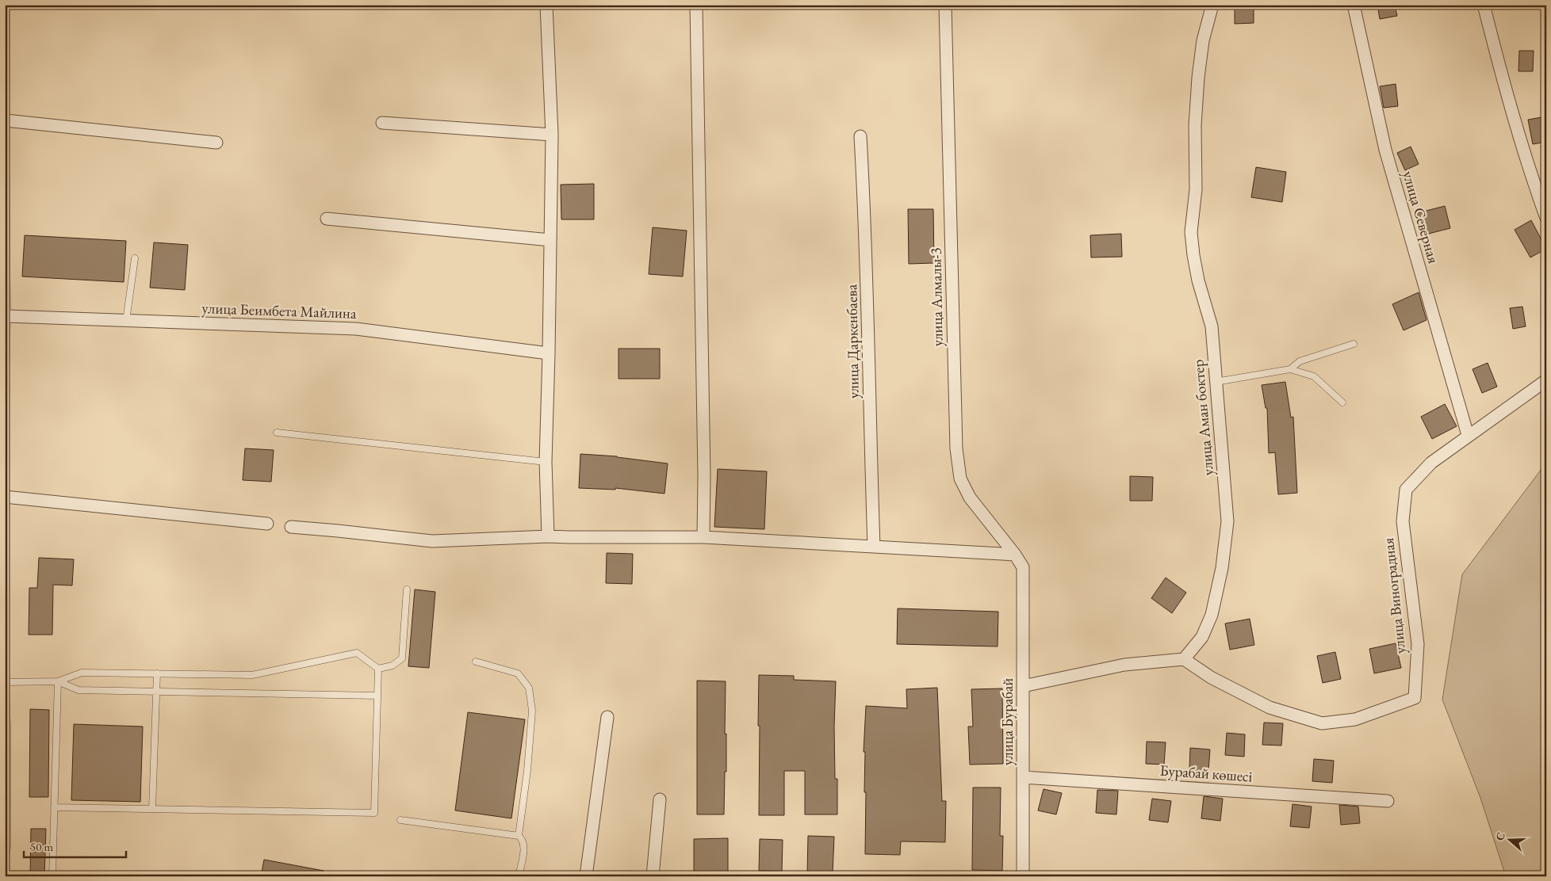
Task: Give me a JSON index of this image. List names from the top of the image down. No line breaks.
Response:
{"streets":{"street":["улица Северная","улица Алмалы-3","улица Беимбета Майлина","улица Даркенбаева","улица Аман боктер","улица Виноградная","улица Бурабай","Бурабай көшесі"]},"crossings":[["улица Северная","улица Виноградная"],["улица Алмалы-3","улица Бурабай"],["улица Аман боктер","улица Виноградная"],["улица Бурабай","Бурабай көшесі"]],"scale_bar":"50 m","north":"left"}
